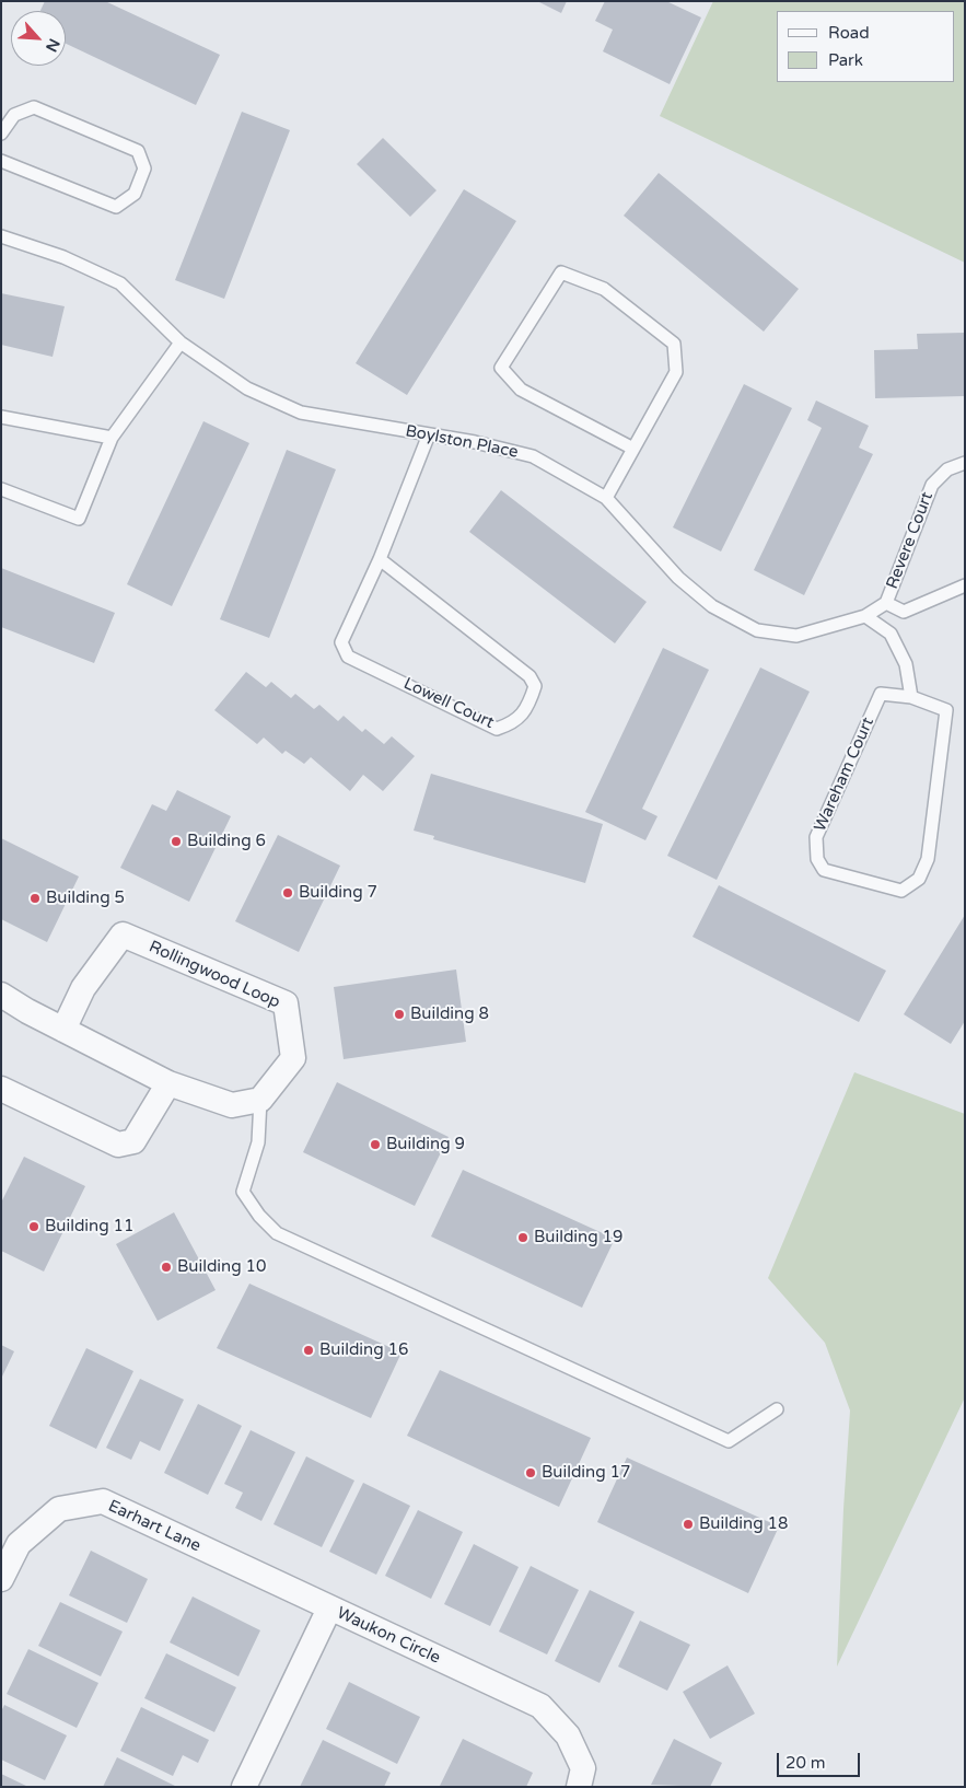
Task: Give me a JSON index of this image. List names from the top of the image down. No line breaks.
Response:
{"streets":{"street":["Rollingwood Loop","Earhart Lane","Waukon Circle"],"lane":["Boylston Place","Revere Court","Lowell Court","Wareham Court"]},"crossings":[["Boylston Place","Revere Court"],["Boylston Place","Lowell Court"],["Earhart Lane","Waukon Circle"]],"places":["Building 6","Building 7","Building 5","Building 8","Building 9","Building 11","Building 19","Building 10","Building 16","Building 17","Building 18"],"legend":["Road","Park"],"scale_bar":"20 m","north":"bottom right"}
